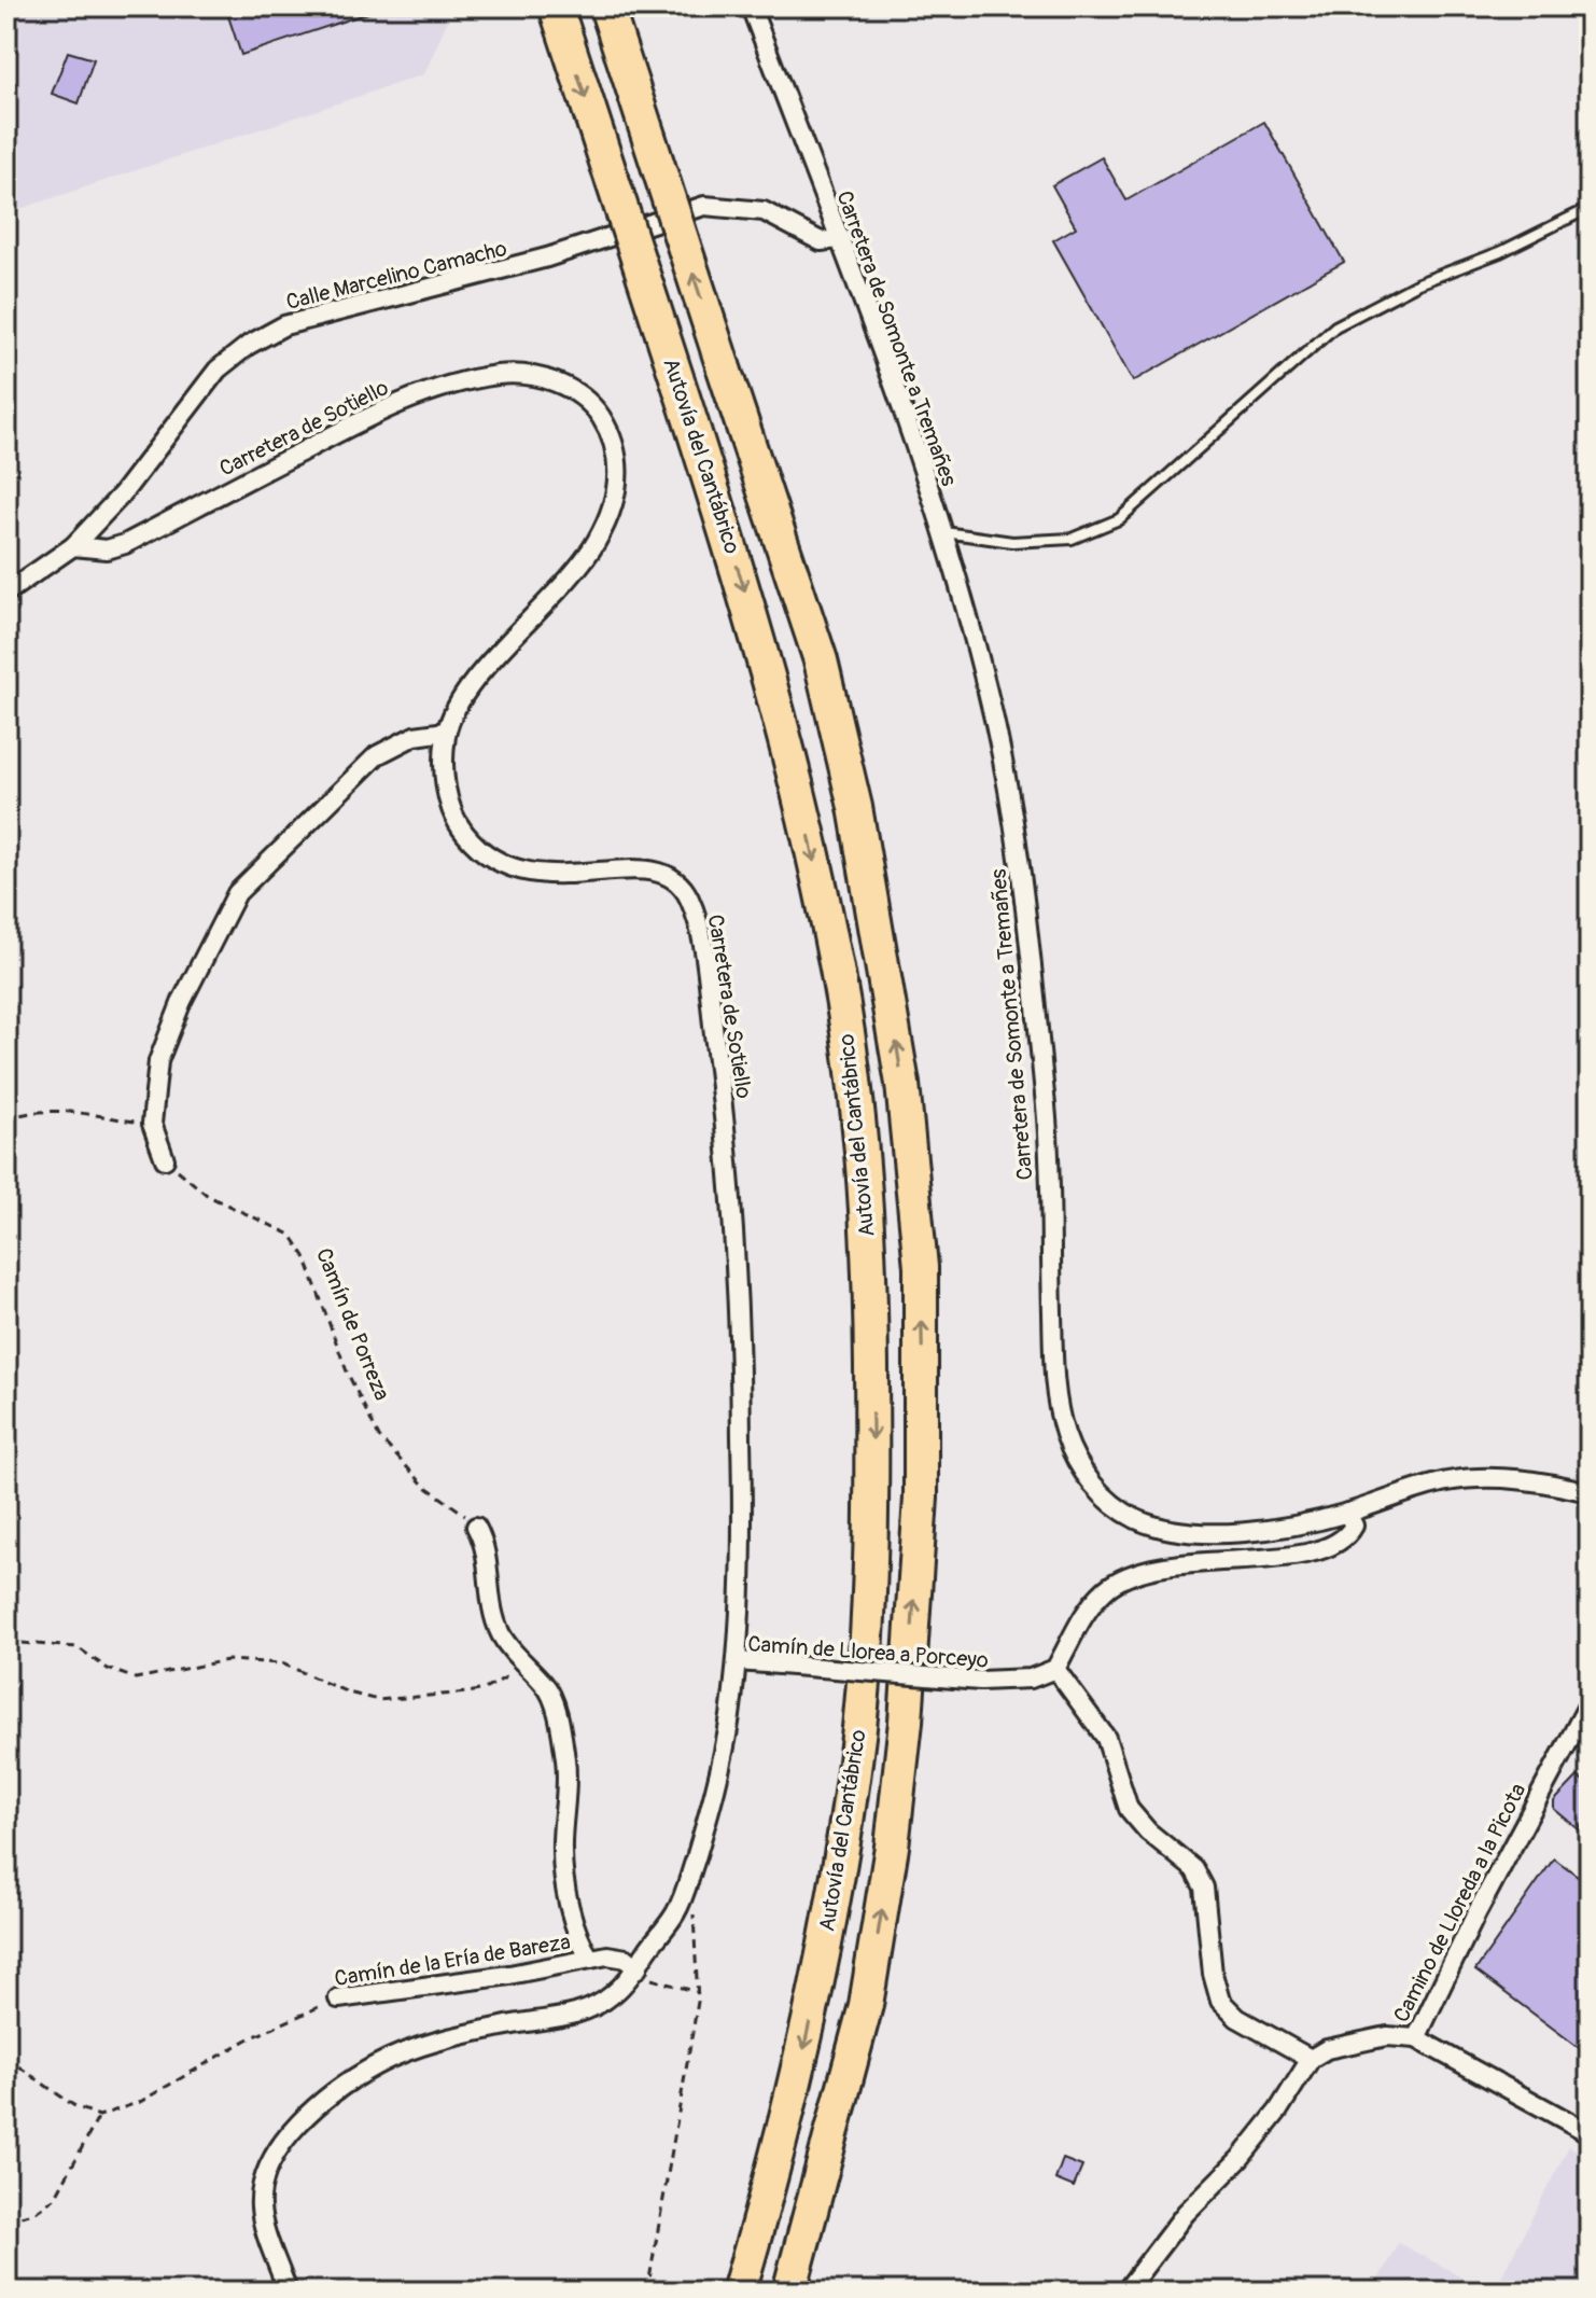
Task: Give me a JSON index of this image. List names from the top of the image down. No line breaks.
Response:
{"streets":{"highway":["Autovía del Cantábrico"],"street":["Calle Marcelino Camacho","Carretera de Somonte a Tremañes","Carretera de Sotiello","Camín de Llorea a Porceyo","Camino de Lloreda a la Picota","Camín de la Ería de Bareza"],"path":["Camín de Porreza"]},"crossings":[["Calle Marcelino Camacho","Carretera de Somonte a Tremañes"],["Calle Marcelino Camacho","Carretera de Sotiello"],["Carretera de Sotiello","Camín de Llorea a Porceyo"],["Camín de Llorea a Porceyo","Camín de la Ería de Bareza"]]}
